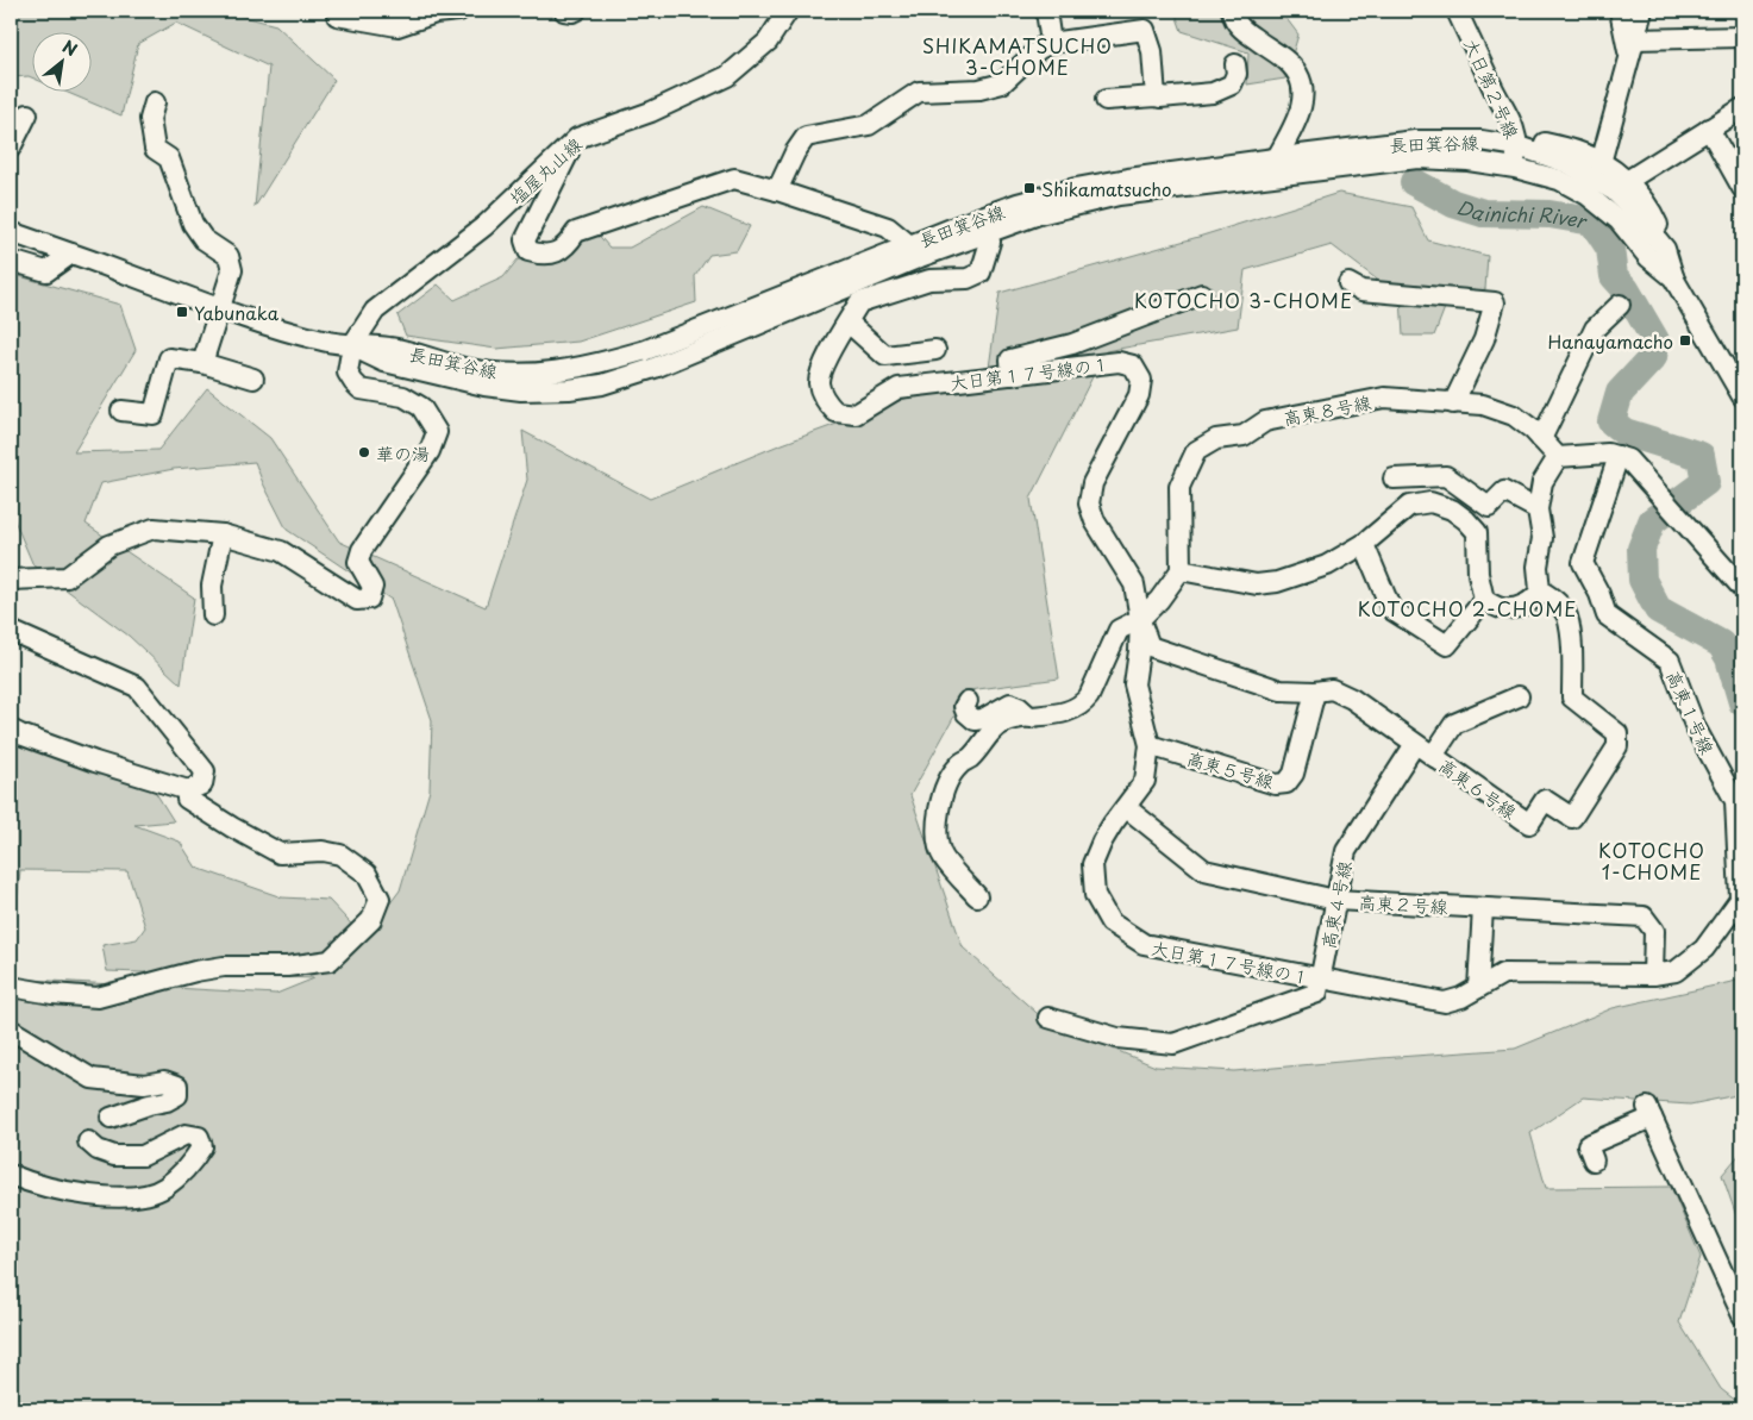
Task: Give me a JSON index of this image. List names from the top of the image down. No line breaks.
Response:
{"streets":{"street":["大日第２号線","長田箕谷線","塩屋丸山線","大日第１７号線の１","高東８号線","高東１号線","高東５号線","高東６号線","高東２号線","高東４号線"]},"crossings":[["大日第２号線","長田箕谷線"],["長田箕谷線","塩屋丸山線"],["大日第１７号線の１","高東１号線"],["大日第１７号線の１","高東５号線"],["大日第１７号線の１","高東６号線"],["大日第１７号線の１","高東２号線"],["大日第１７号線の１","高東４号線"],["高東５号線","高東６号線"],["高東６号線","高東４号線"],["高東２号線","高東４号線"]],"districts":["SHIKAMATSUCHO 3-CHOME","KOTOCHO 3-CHOME","KOTOCHO 2-CHOME","KOTOCHO 1-CHOME"],"water":["Dainichi River"],"places":{"transit":["Shikamatsucho","Yabunaka","Hanayamacho"],"other":["華の湯"]},"north":"top right"}
